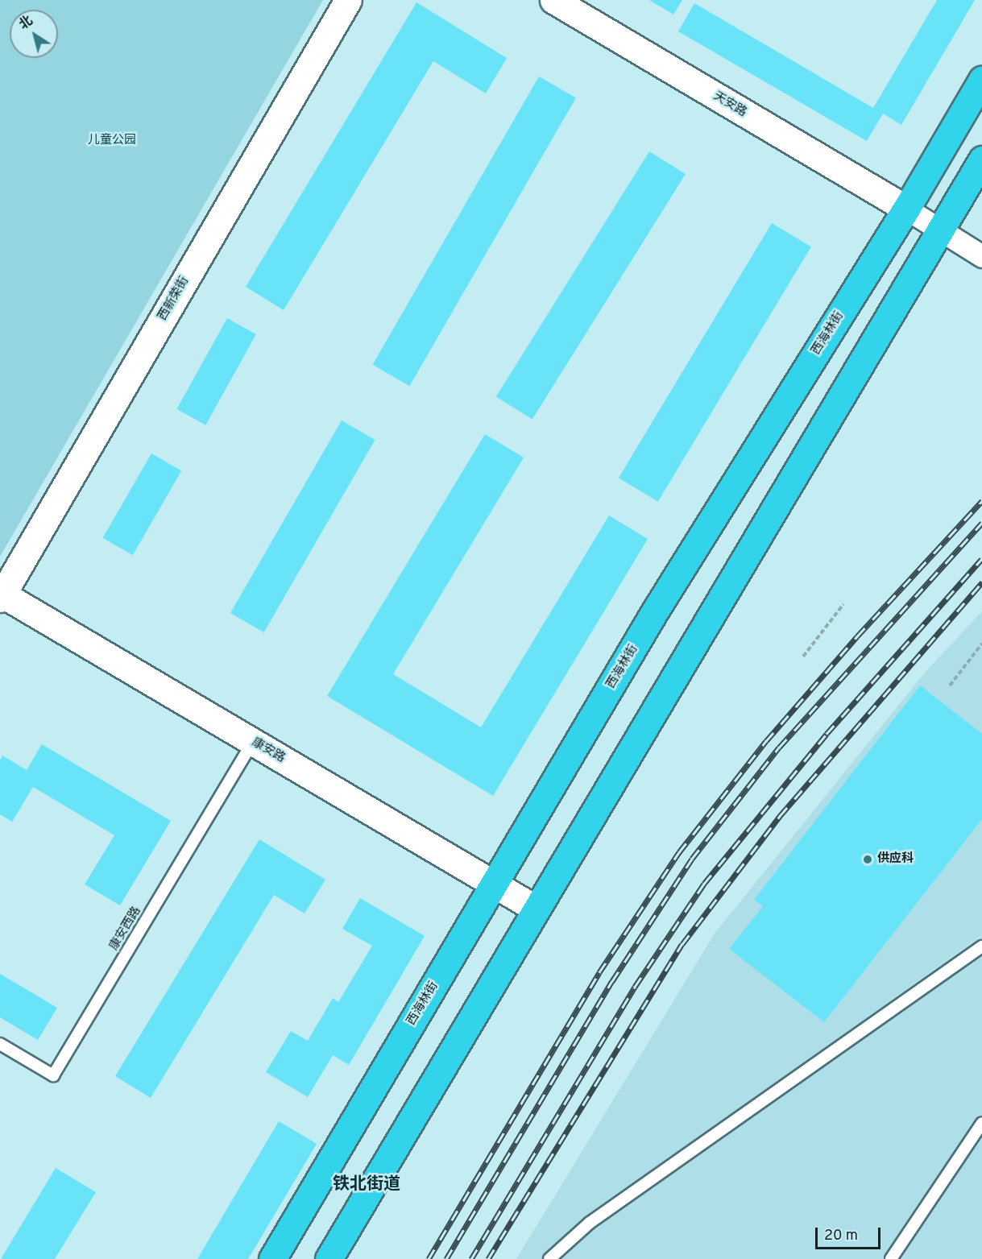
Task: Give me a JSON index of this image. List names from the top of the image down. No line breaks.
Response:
{"streets":{"highway":["西海林街"],"street":["天安路","西新荣街","康安路"],"lane":["康安西路"]},"crossings":[["天安路","西海林街"],["西新荣街","康安路"],["西海林街","康安路"],["康安路","康安西路"]],"districts":["铁北街道"],"parks":["儿童公园"],"places":["供应科"],"scale_bar":"20 m","north":"top left"}
